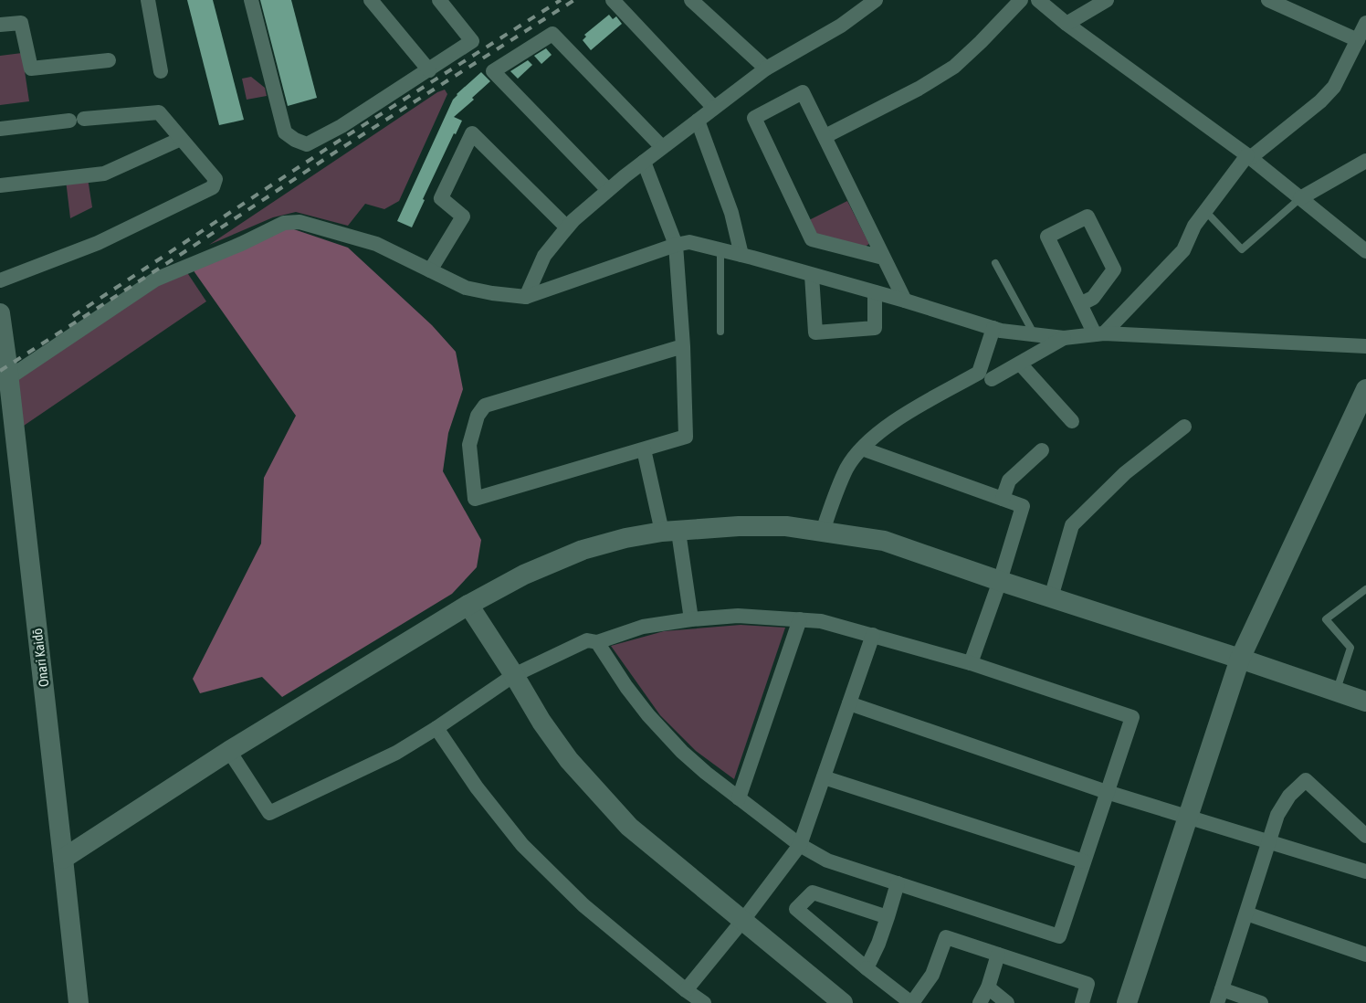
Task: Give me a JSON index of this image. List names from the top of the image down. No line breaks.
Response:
{"streets":{"street":["Onari Kaidō"]}}
